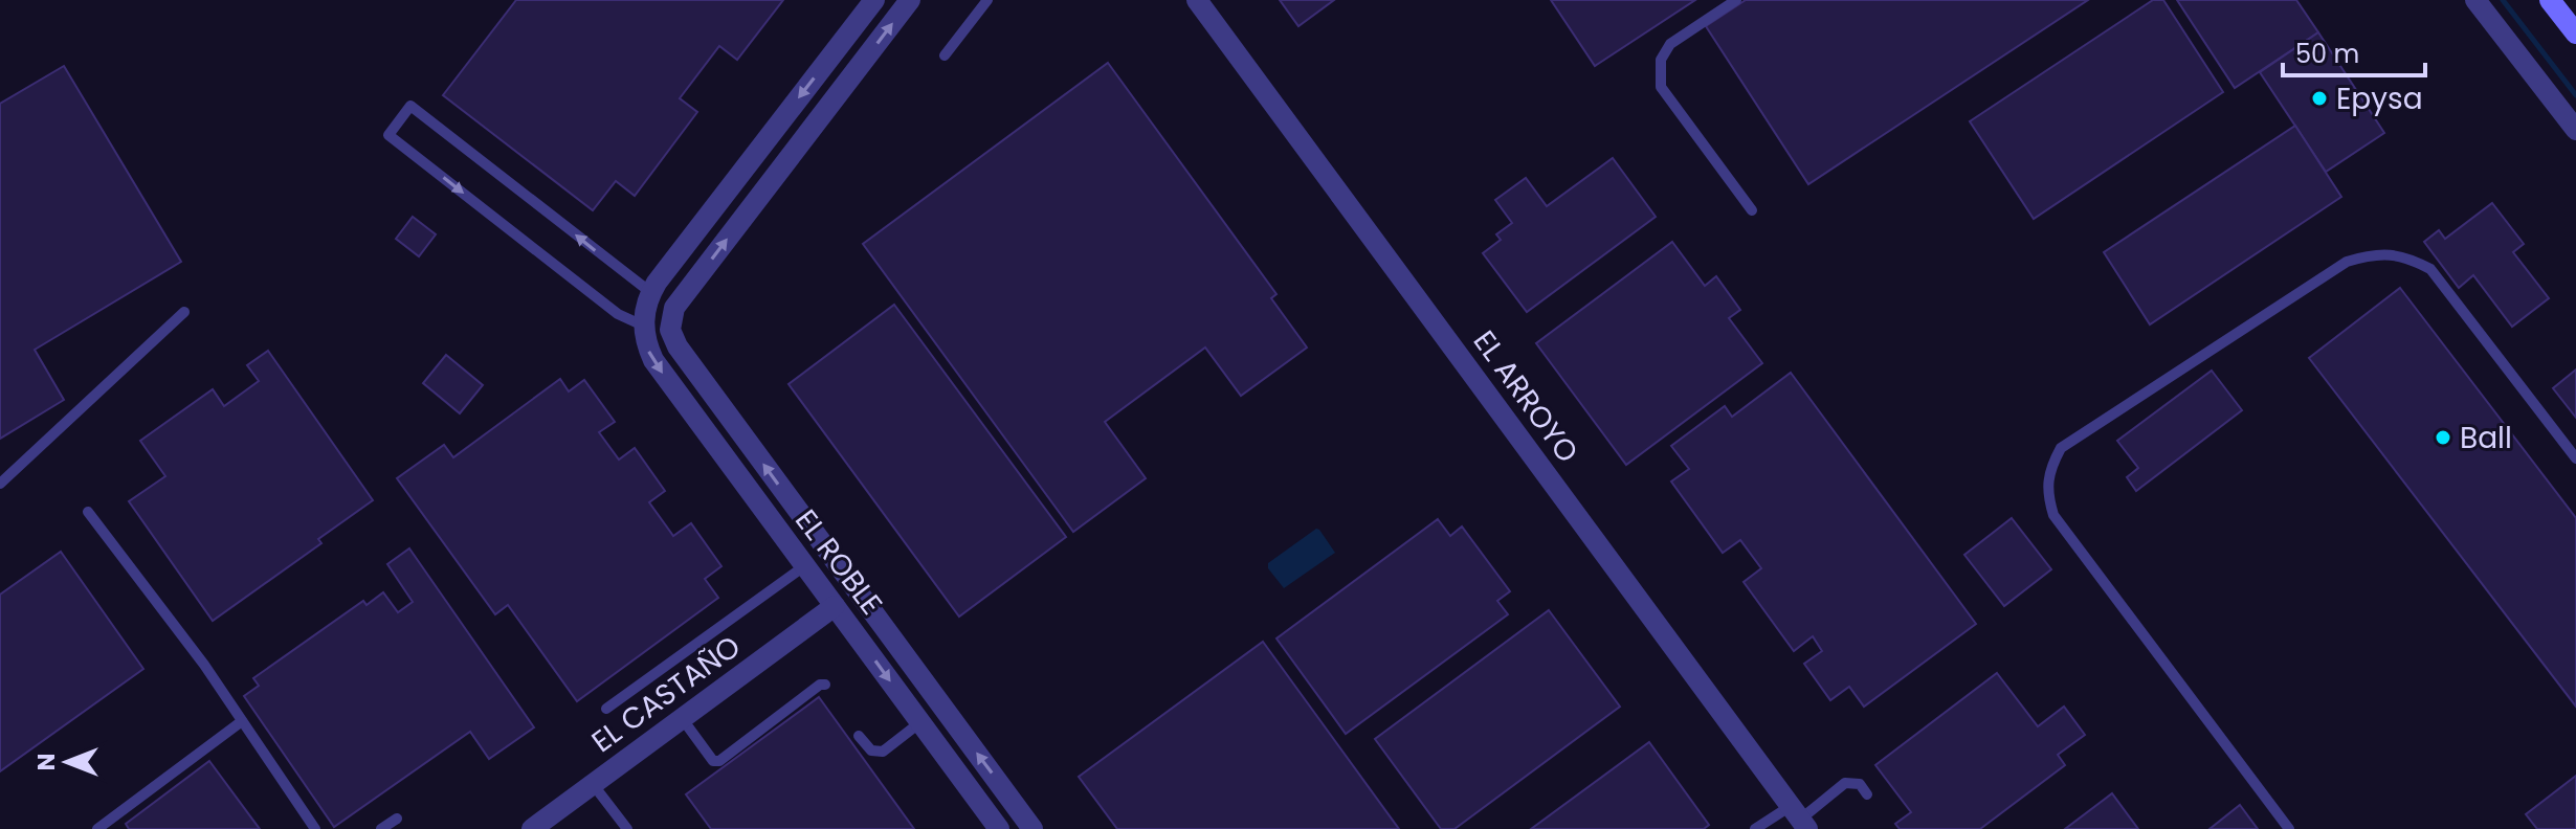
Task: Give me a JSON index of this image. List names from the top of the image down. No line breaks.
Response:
{"streets":{"street":["EL ARROYO","EL ROBLE","EL CASTAÑO"]},"crossings":[["EL ROBLE","EL CASTAÑO"]],"places":["Epysa","Ball"],"scale_bar":"50 m","north":"left"}
